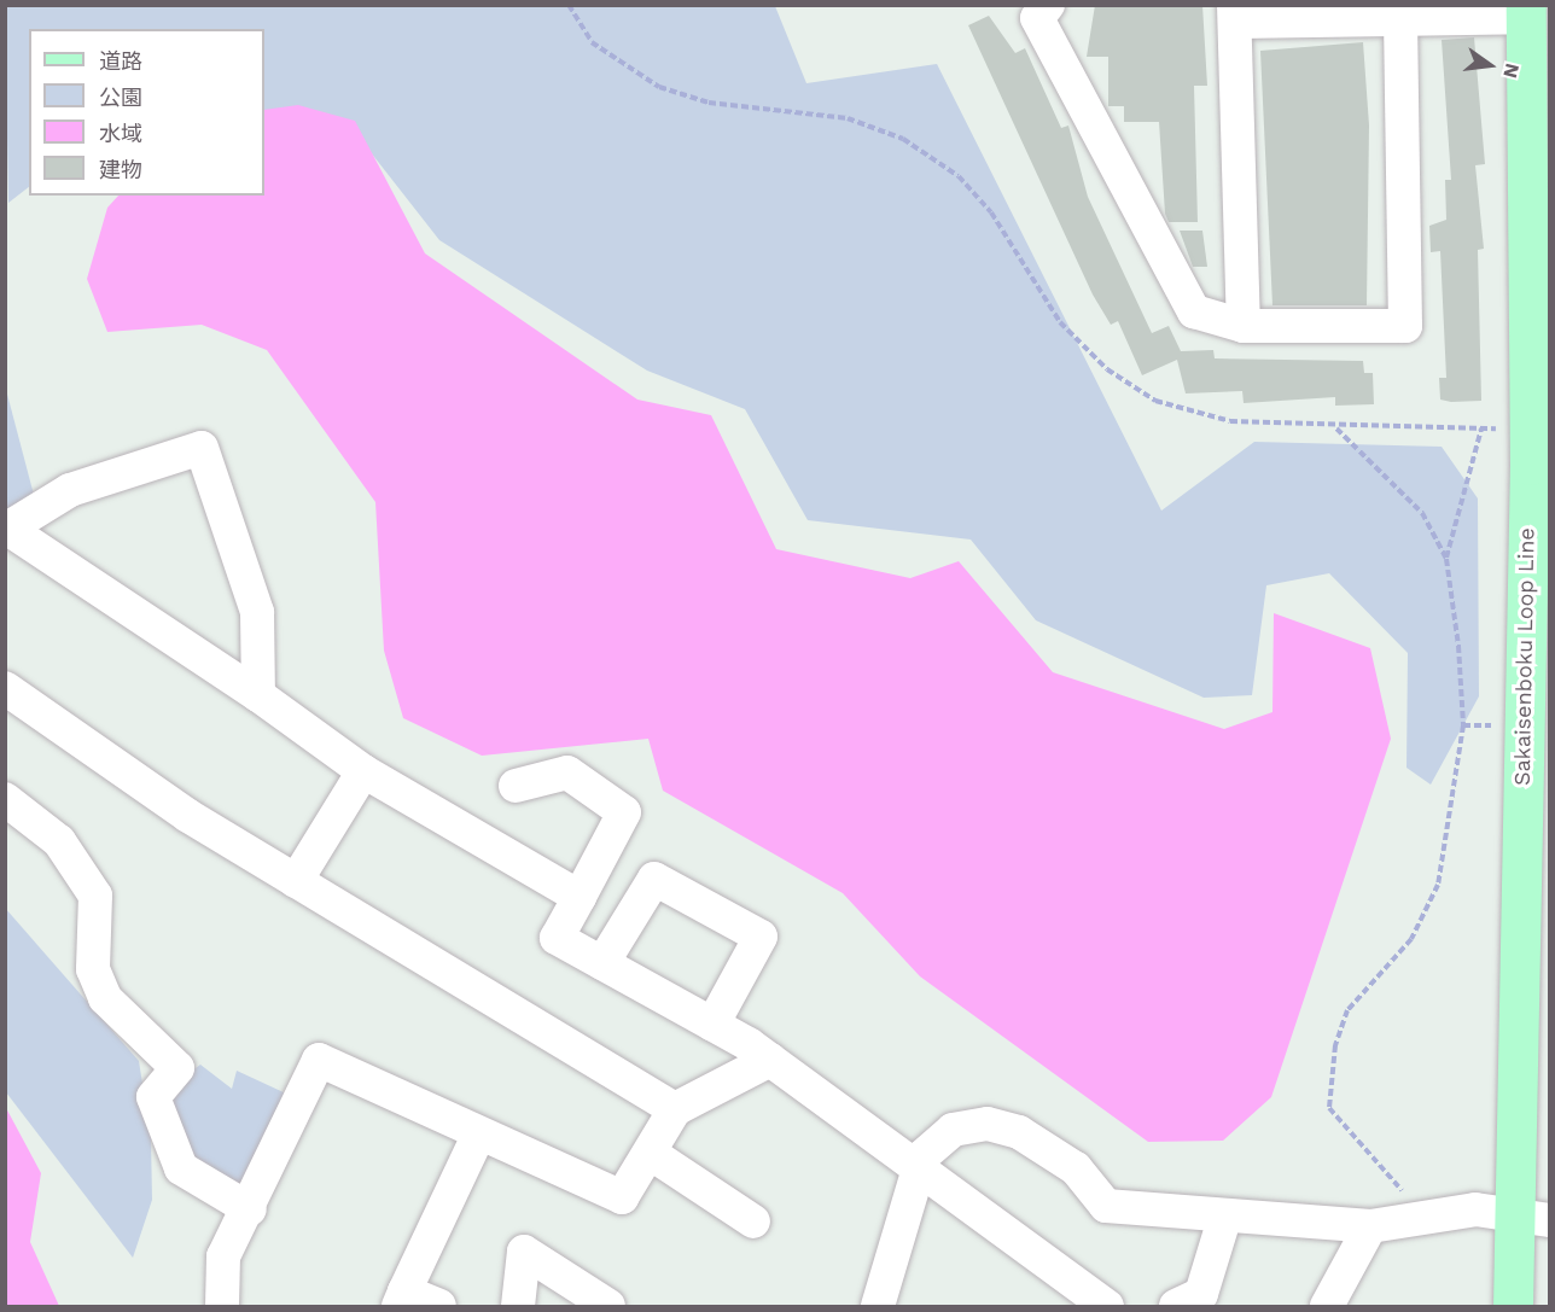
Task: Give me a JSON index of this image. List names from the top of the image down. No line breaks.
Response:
{"streets":{"main road":["Sakaisenboku Loop Line"]},"legend":["道路","公園","水域","建物"],"north":"right"}
